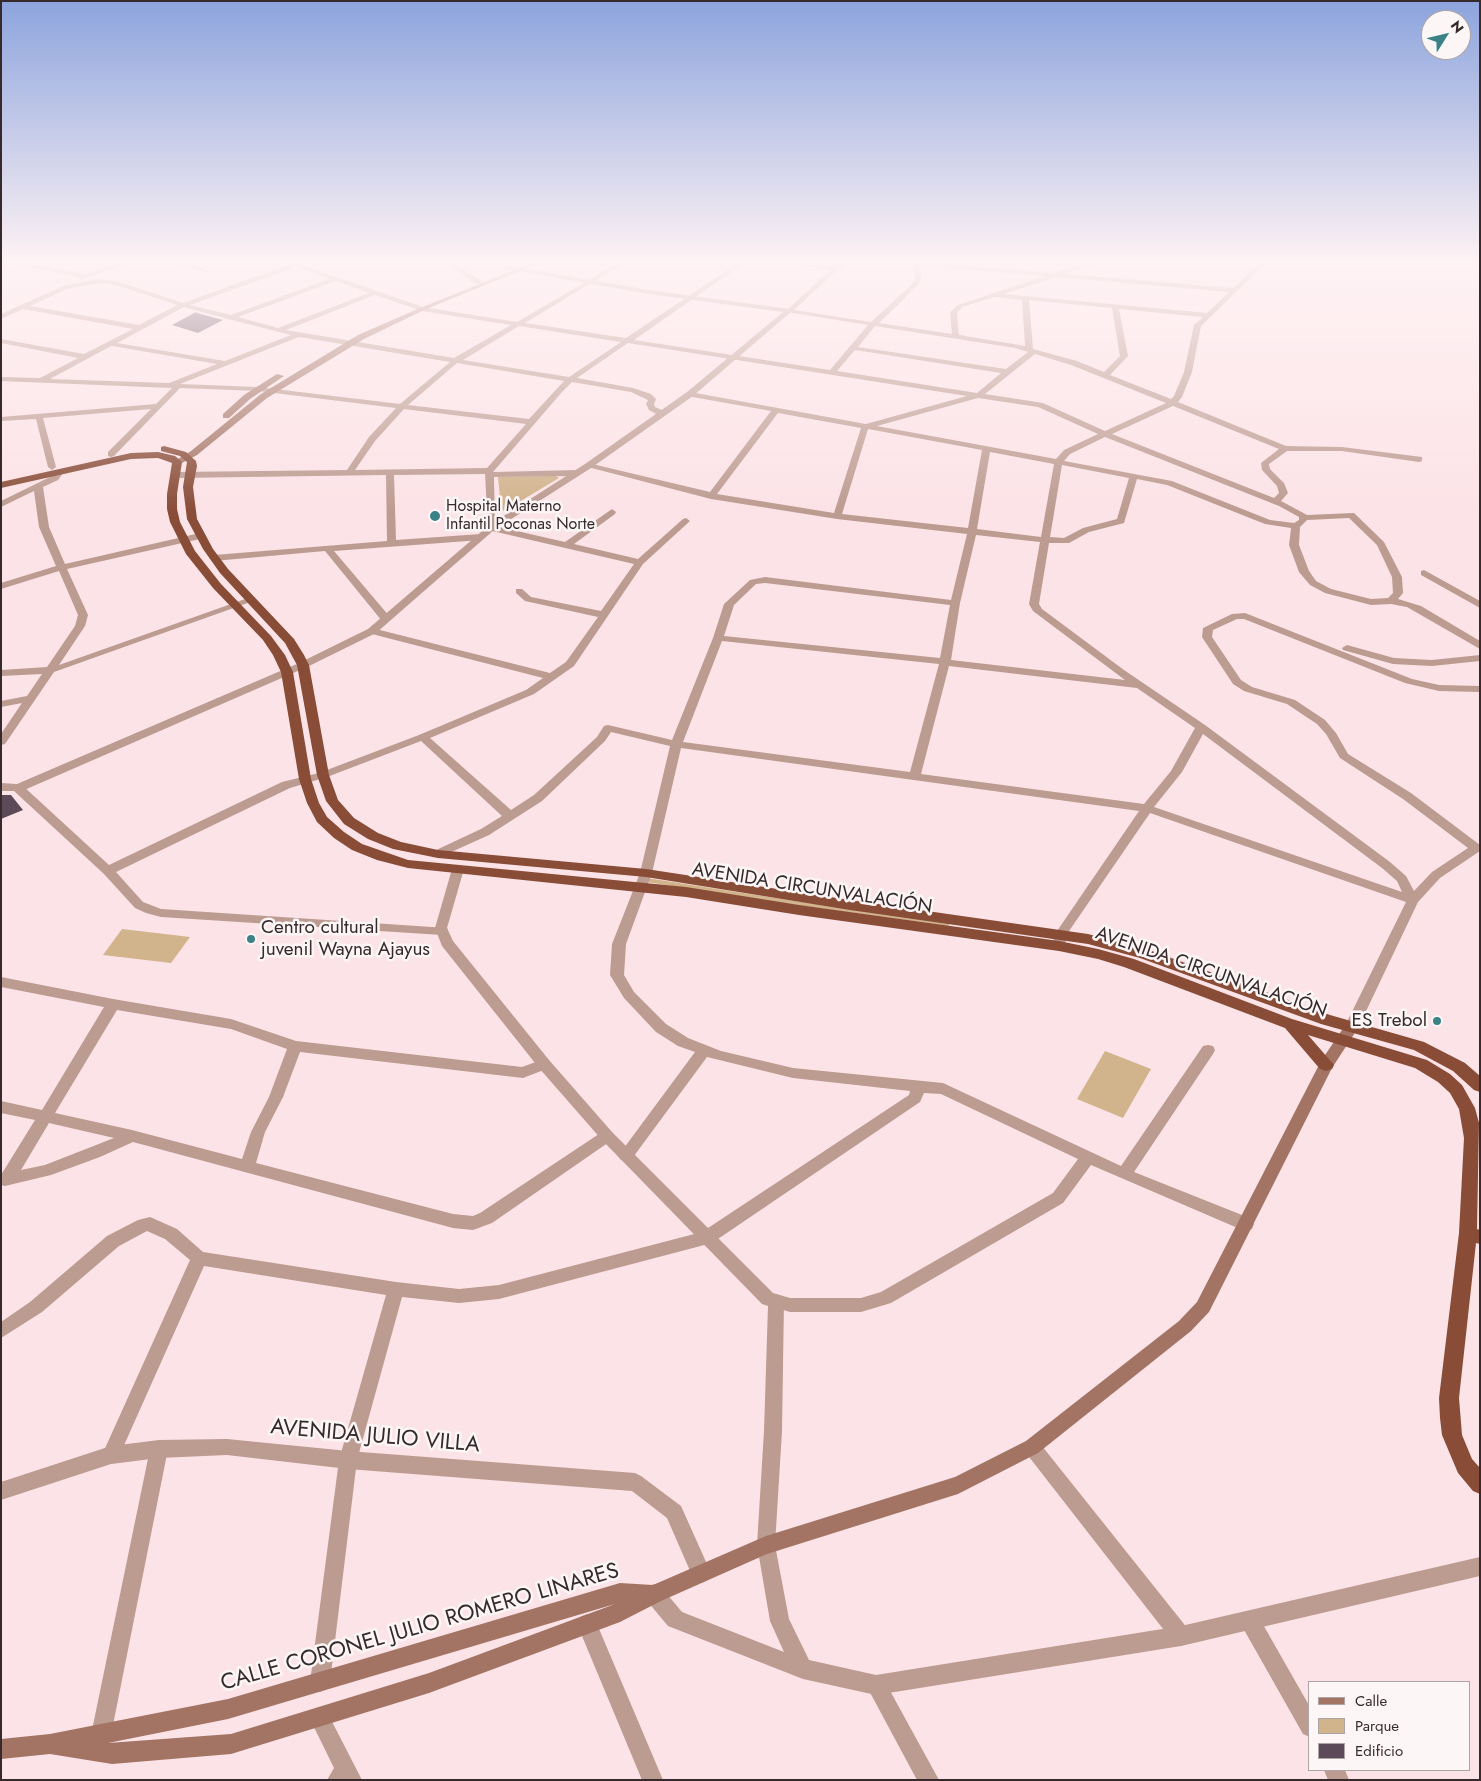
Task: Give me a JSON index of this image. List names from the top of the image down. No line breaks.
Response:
{"streets":{"highway":["AVENIDA CIRCUNVALACIÓN"],"main road":["CALLE CORONEL JULIO ROMERO LINARES"],"street":["AVENIDA JULIO VILLA"]},"places":["Hospital Materno Infantil Poconas Norte","Centro cultural juvenil Wayna Ajayus","ES Trebol"],"legend":["Calle","Parque","Edificio"],"north":"top right"}
